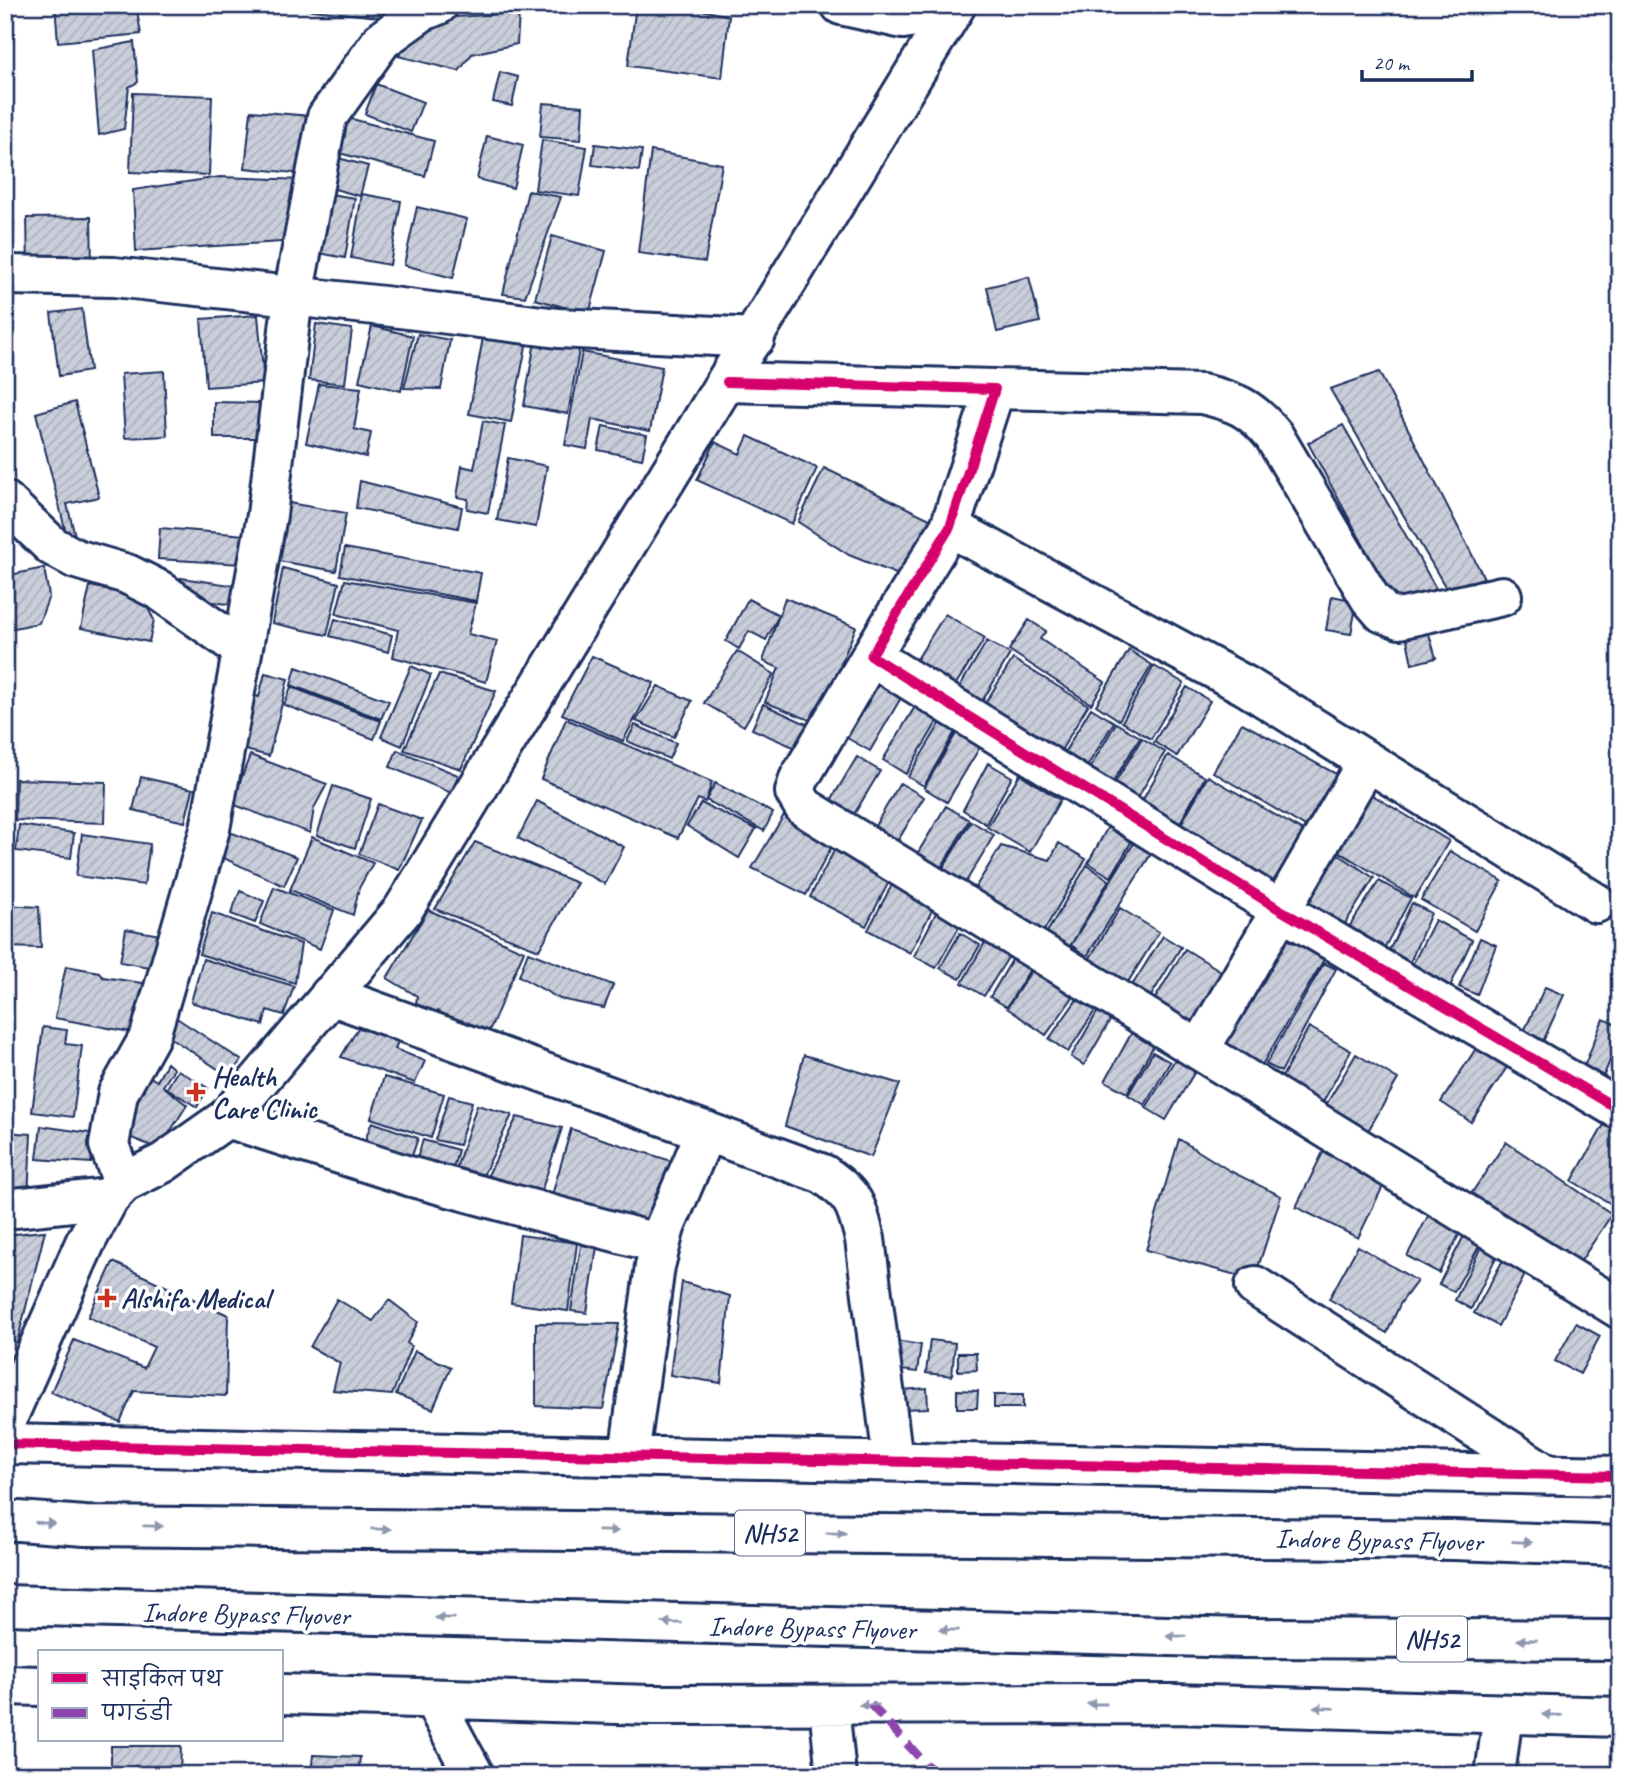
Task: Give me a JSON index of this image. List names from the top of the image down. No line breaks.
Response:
{"streets":{"main road":["NH52","Indore Bypass Flyover"]},"places":{"health":["Health Care Clinic","Alshifa Medical"]},"legend":["साइकिल पथ","पगडंडी"],"scale_bar":"20 m"}
